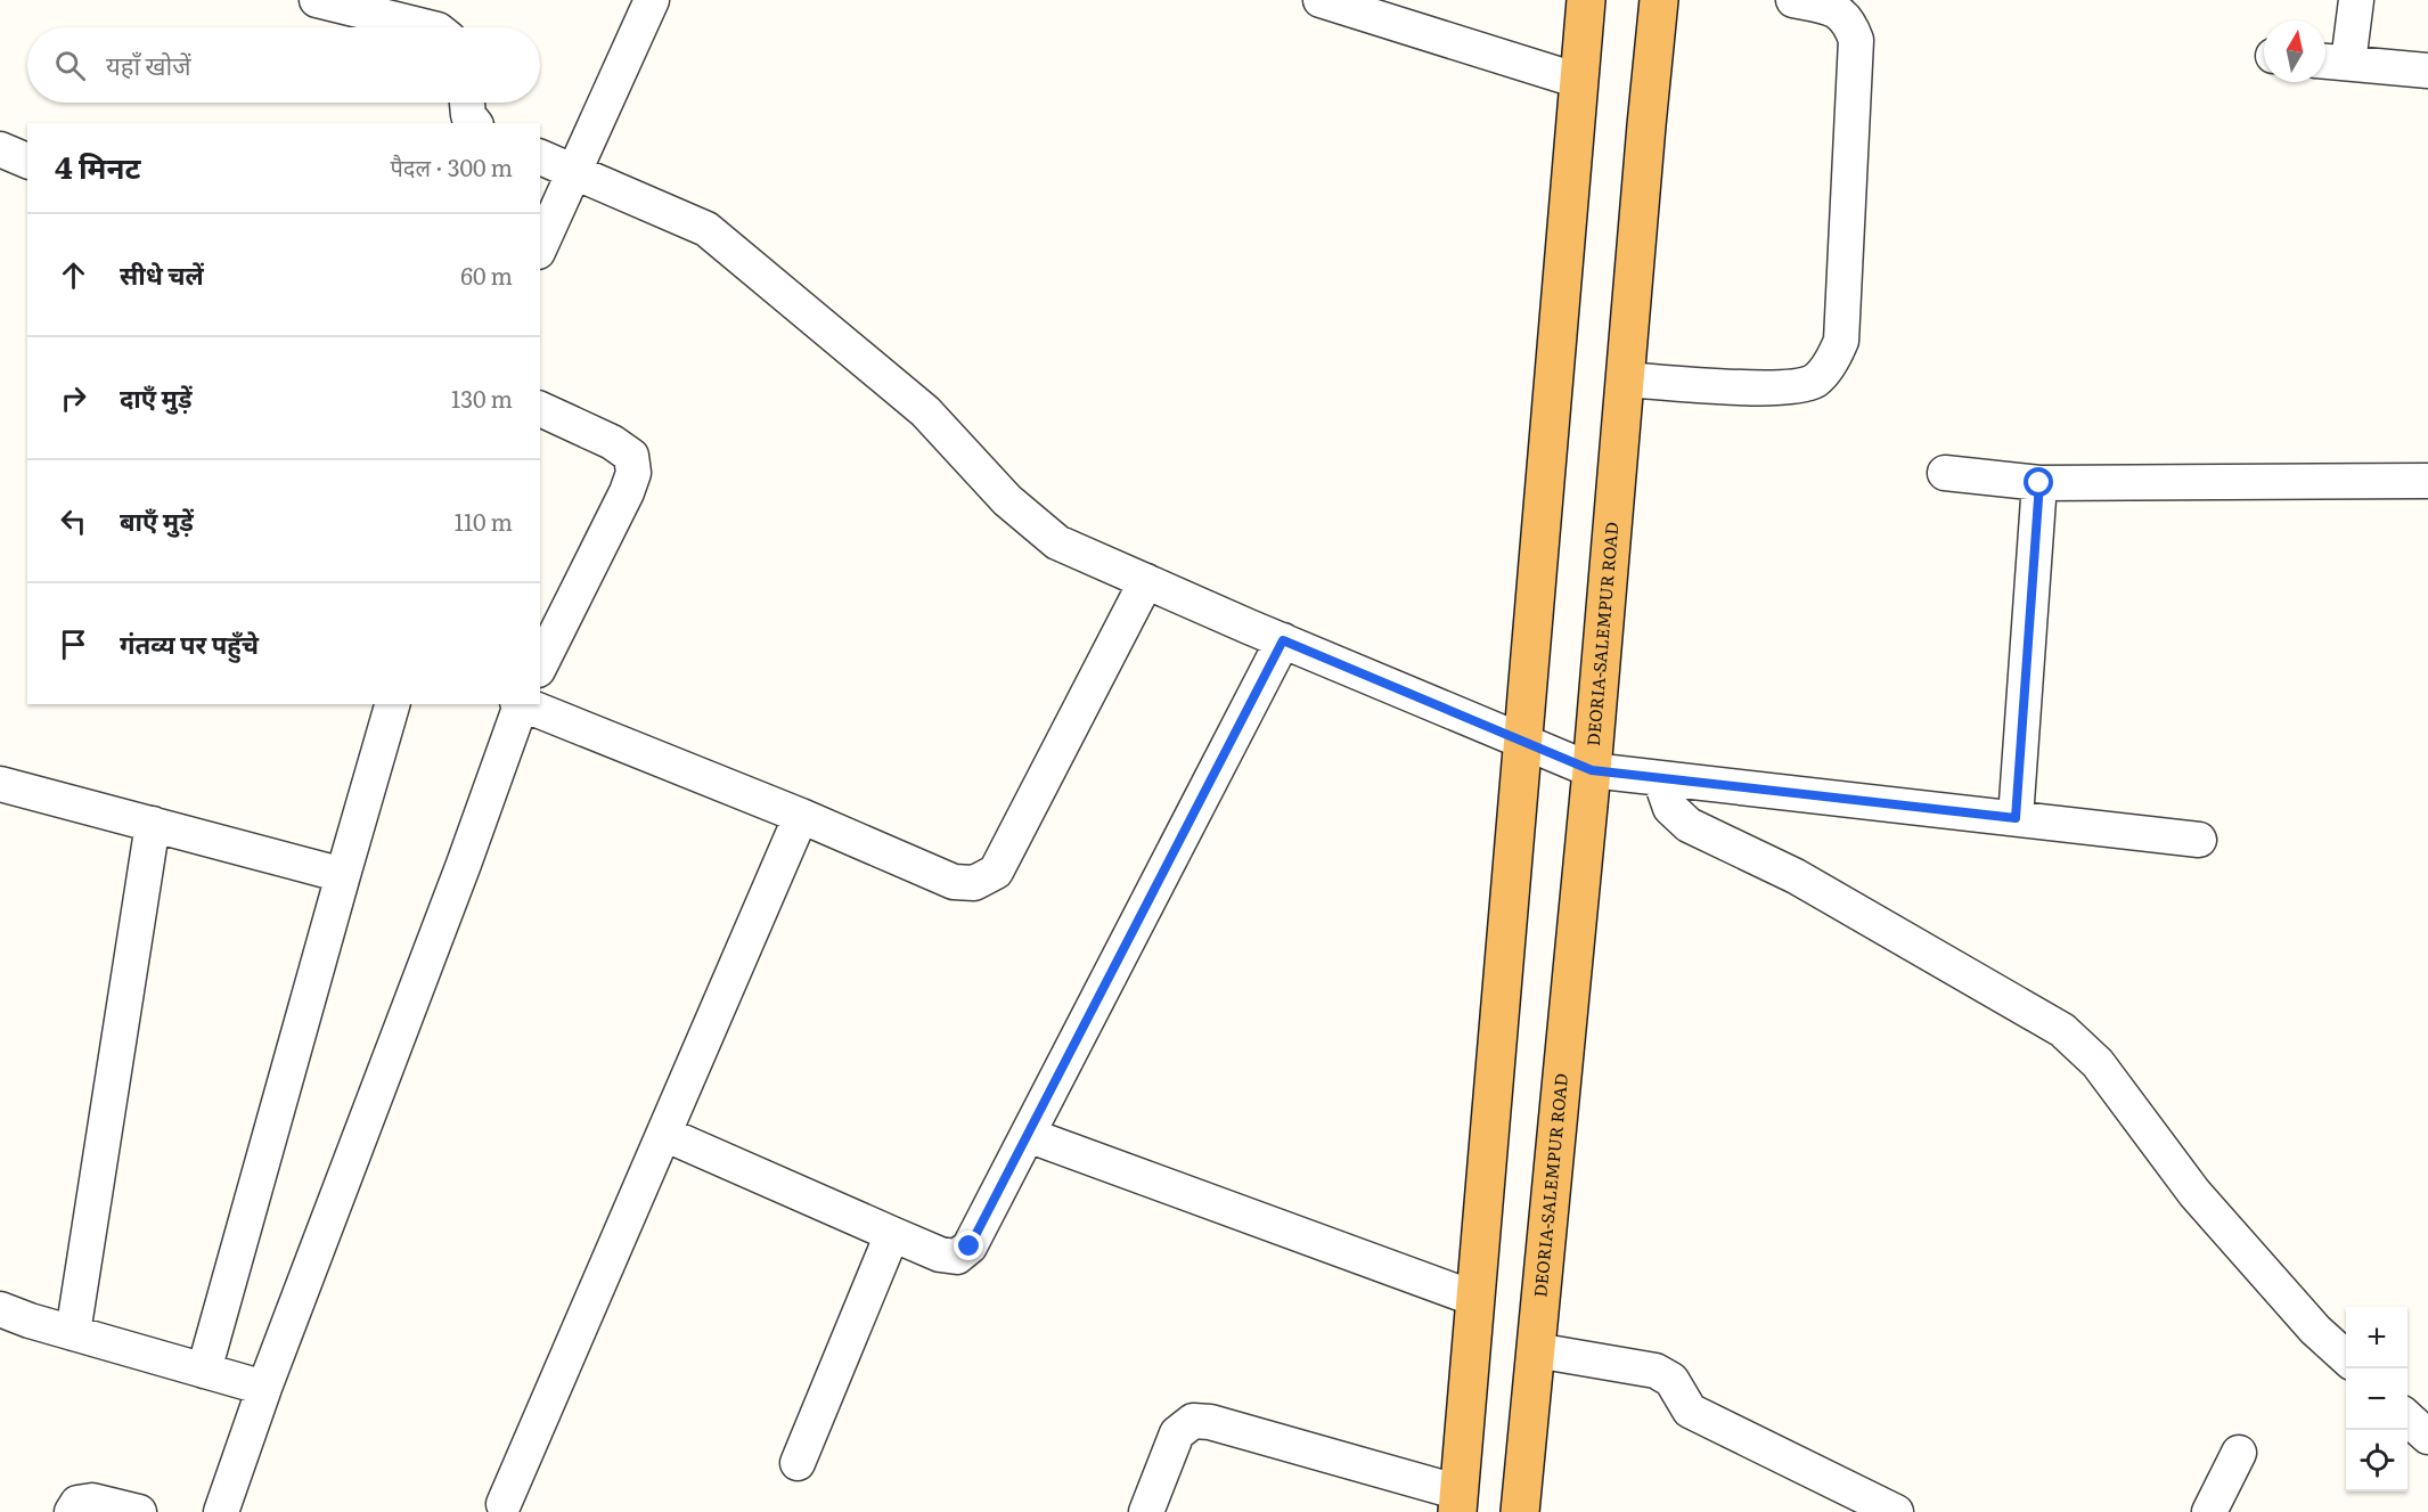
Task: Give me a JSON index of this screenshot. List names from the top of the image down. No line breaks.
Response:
{"streets":{"highway":["DEORIA-SALEMPUR ROAD"]},"north":"top","page":{"search":"यहाँ खोजें","heading":["4 मिनट","पैदल · 300 m"],"list":[["सीधे चलें","60 m"],["दाएँ मुड़ें","130 m"],["बाएँ मुड़ें","110 m"],"गंतव्य पर पहुँचे"],"map_buttons":["+","−"]}}
